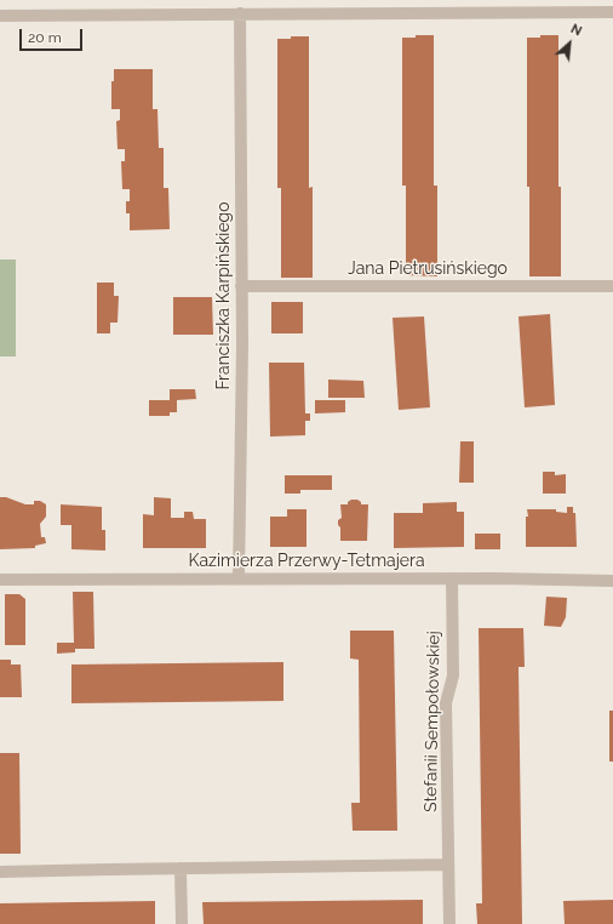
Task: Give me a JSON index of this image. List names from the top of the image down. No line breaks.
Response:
{"streets":{"street":["Jana Pietrusińskiego","Franciszka Karpińskiego","Kazimierza Przerwy-Tetmajera","Stefanii Sempołowskiej"]},"crossings":[["Jana Pietrusińskiego","Franciszka Karpińskiego"],["Franciszka Karpińskiego","Kazimierza Przerwy-Tetmajera"],["Kazimierza Przerwy-Tetmajera","Stefanii Sempołowskiej"]],"scale_bar":"20 m","north":"top right"}
